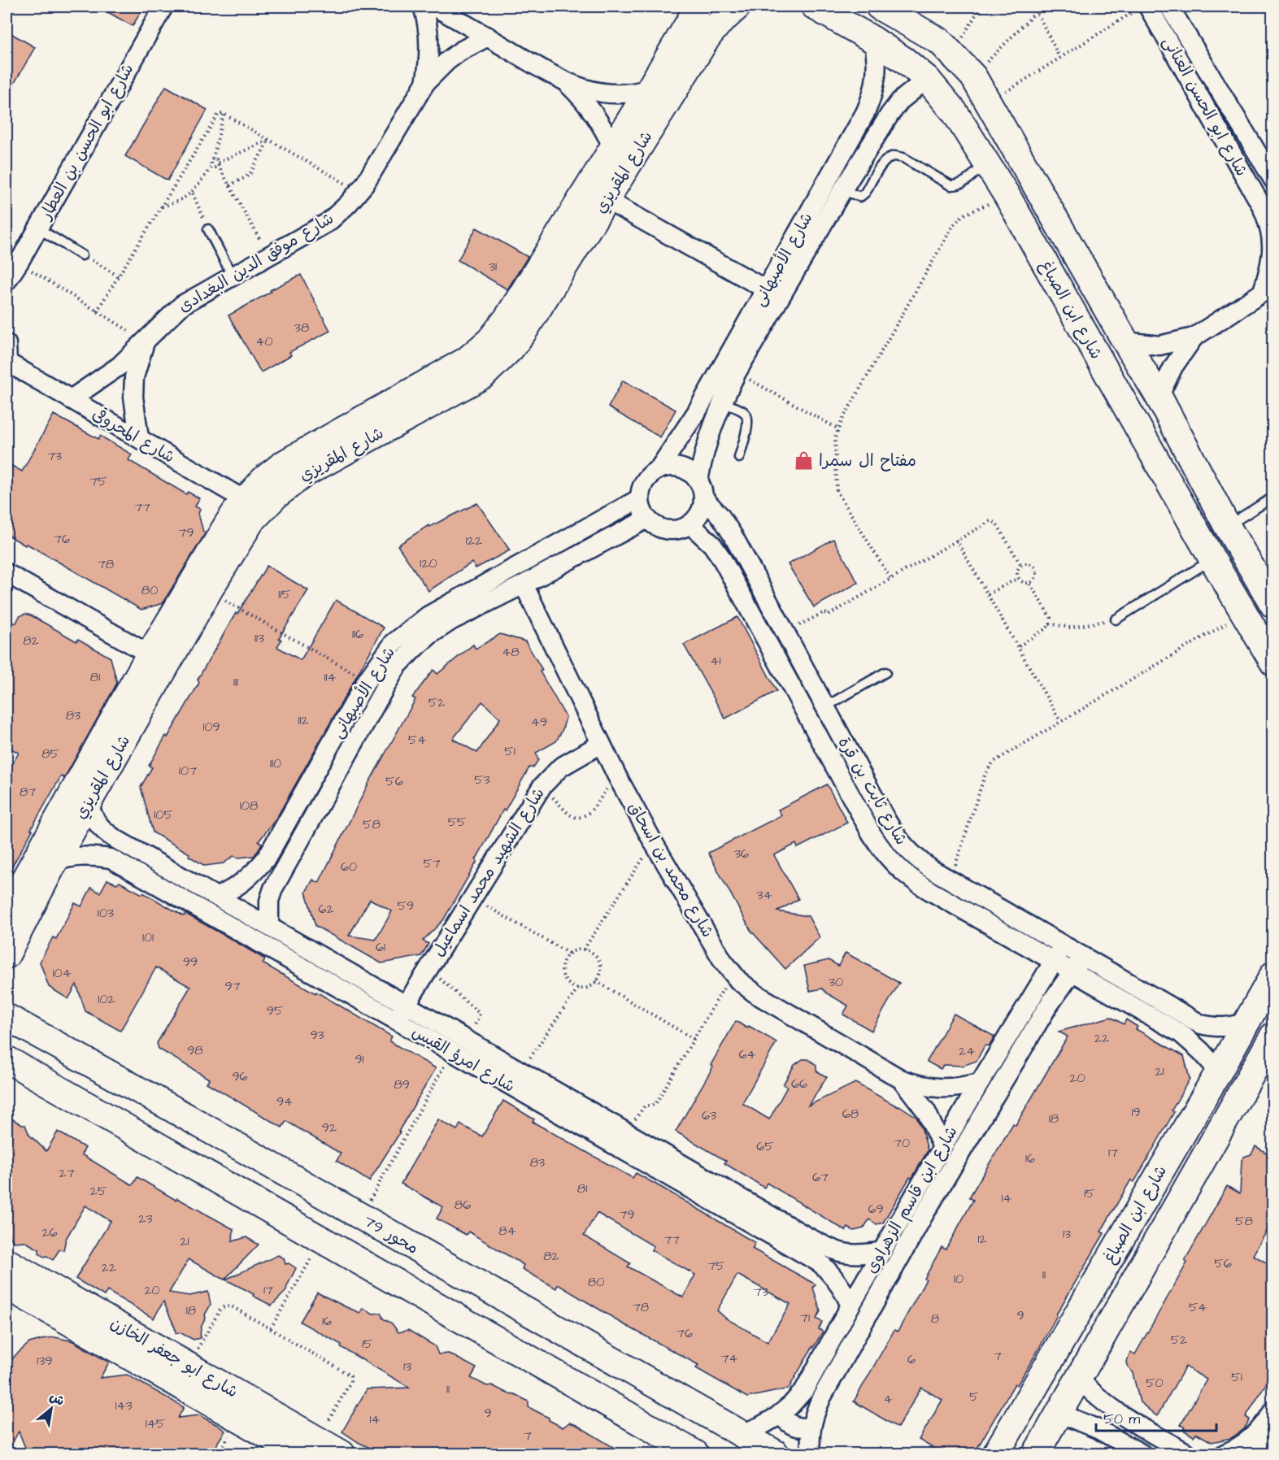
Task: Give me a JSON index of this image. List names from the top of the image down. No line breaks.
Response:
{"streets":{"street":["شارع ابو الحسن العنانى","شارع ابو الحسن بن العطار","شارع المقريزي","شارع الأصبهانى","شارع موفق الدين البغدادى","شارع ابن الصباغ","شارع المحروقى","شارع ثابت بن قرة","شارع محمد بن اسحاق","شارع الشهيد محمد اسماعيل","شارع امرؤ القيس","شارع ابن قاسم الزهراوى","محور 79","شارع ابو جعفر الخازن"]},"crossings":[["شارع المقريزي","شارع المحروقى"],["شارع المقريزي","شارع امرؤ القيس"],["شارع الأصبهانى","شارع ابن الصباغ"],["شارع الأصبهانى","شارع ثابت بن قرة"],["شارع الأصبهانى","شارع محمد بن اسحاق"],["شارع الأصبهانى","شارع امرؤ القيس"],["شارع موفق الدين البغدادى","شارع المحروقى"],["شارع ابن الصباغ","شارع ثابت بن قرة"],["شارع ثابت بن قرة","شارع ابن قاسم الزهراوى"],["شارع محمد بن اسحاق","شارع الشهيد محمد اسماعيل"],["شارع محمد بن اسحاق","شارع ابن قاسم الزهراوى"],["شارع الشهيد محمد اسماعيل","شارع امرؤ القيس"],["شارع امرؤ القيس","شارع ابن قاسم الزهراوى"],["شارع ابن قاسم الزهراوى","محور 79"]],"places":{"shop":["مفتاح ال سمرا"]},"house_numbers":["31","38","40","73","75","77","79","76","122","120","78","80","115","116","113","82","48","41","81","114","111","52","83","112","49","109","54","51","85","110","107","53","56","87","108","105","55","58","36","57","60","34","59","62","103","101","61","99","104","30","97","102","95","93","22","98","24","64","91","21","96","20","66","89","94","19","68","63","18","92","70","65","17","16","83","27","67","81","25","15","14","86","69","79","23","58","84","26","13","12","77","21","82","56","75","22","11","10","80","20","17","73","78","54","18","9","71","8","16","76","52","15","7","74","6","139","13","51","50","11","5","4","143","9","14","145","7"],"scale_bar":"50 m","north":"top right"}
